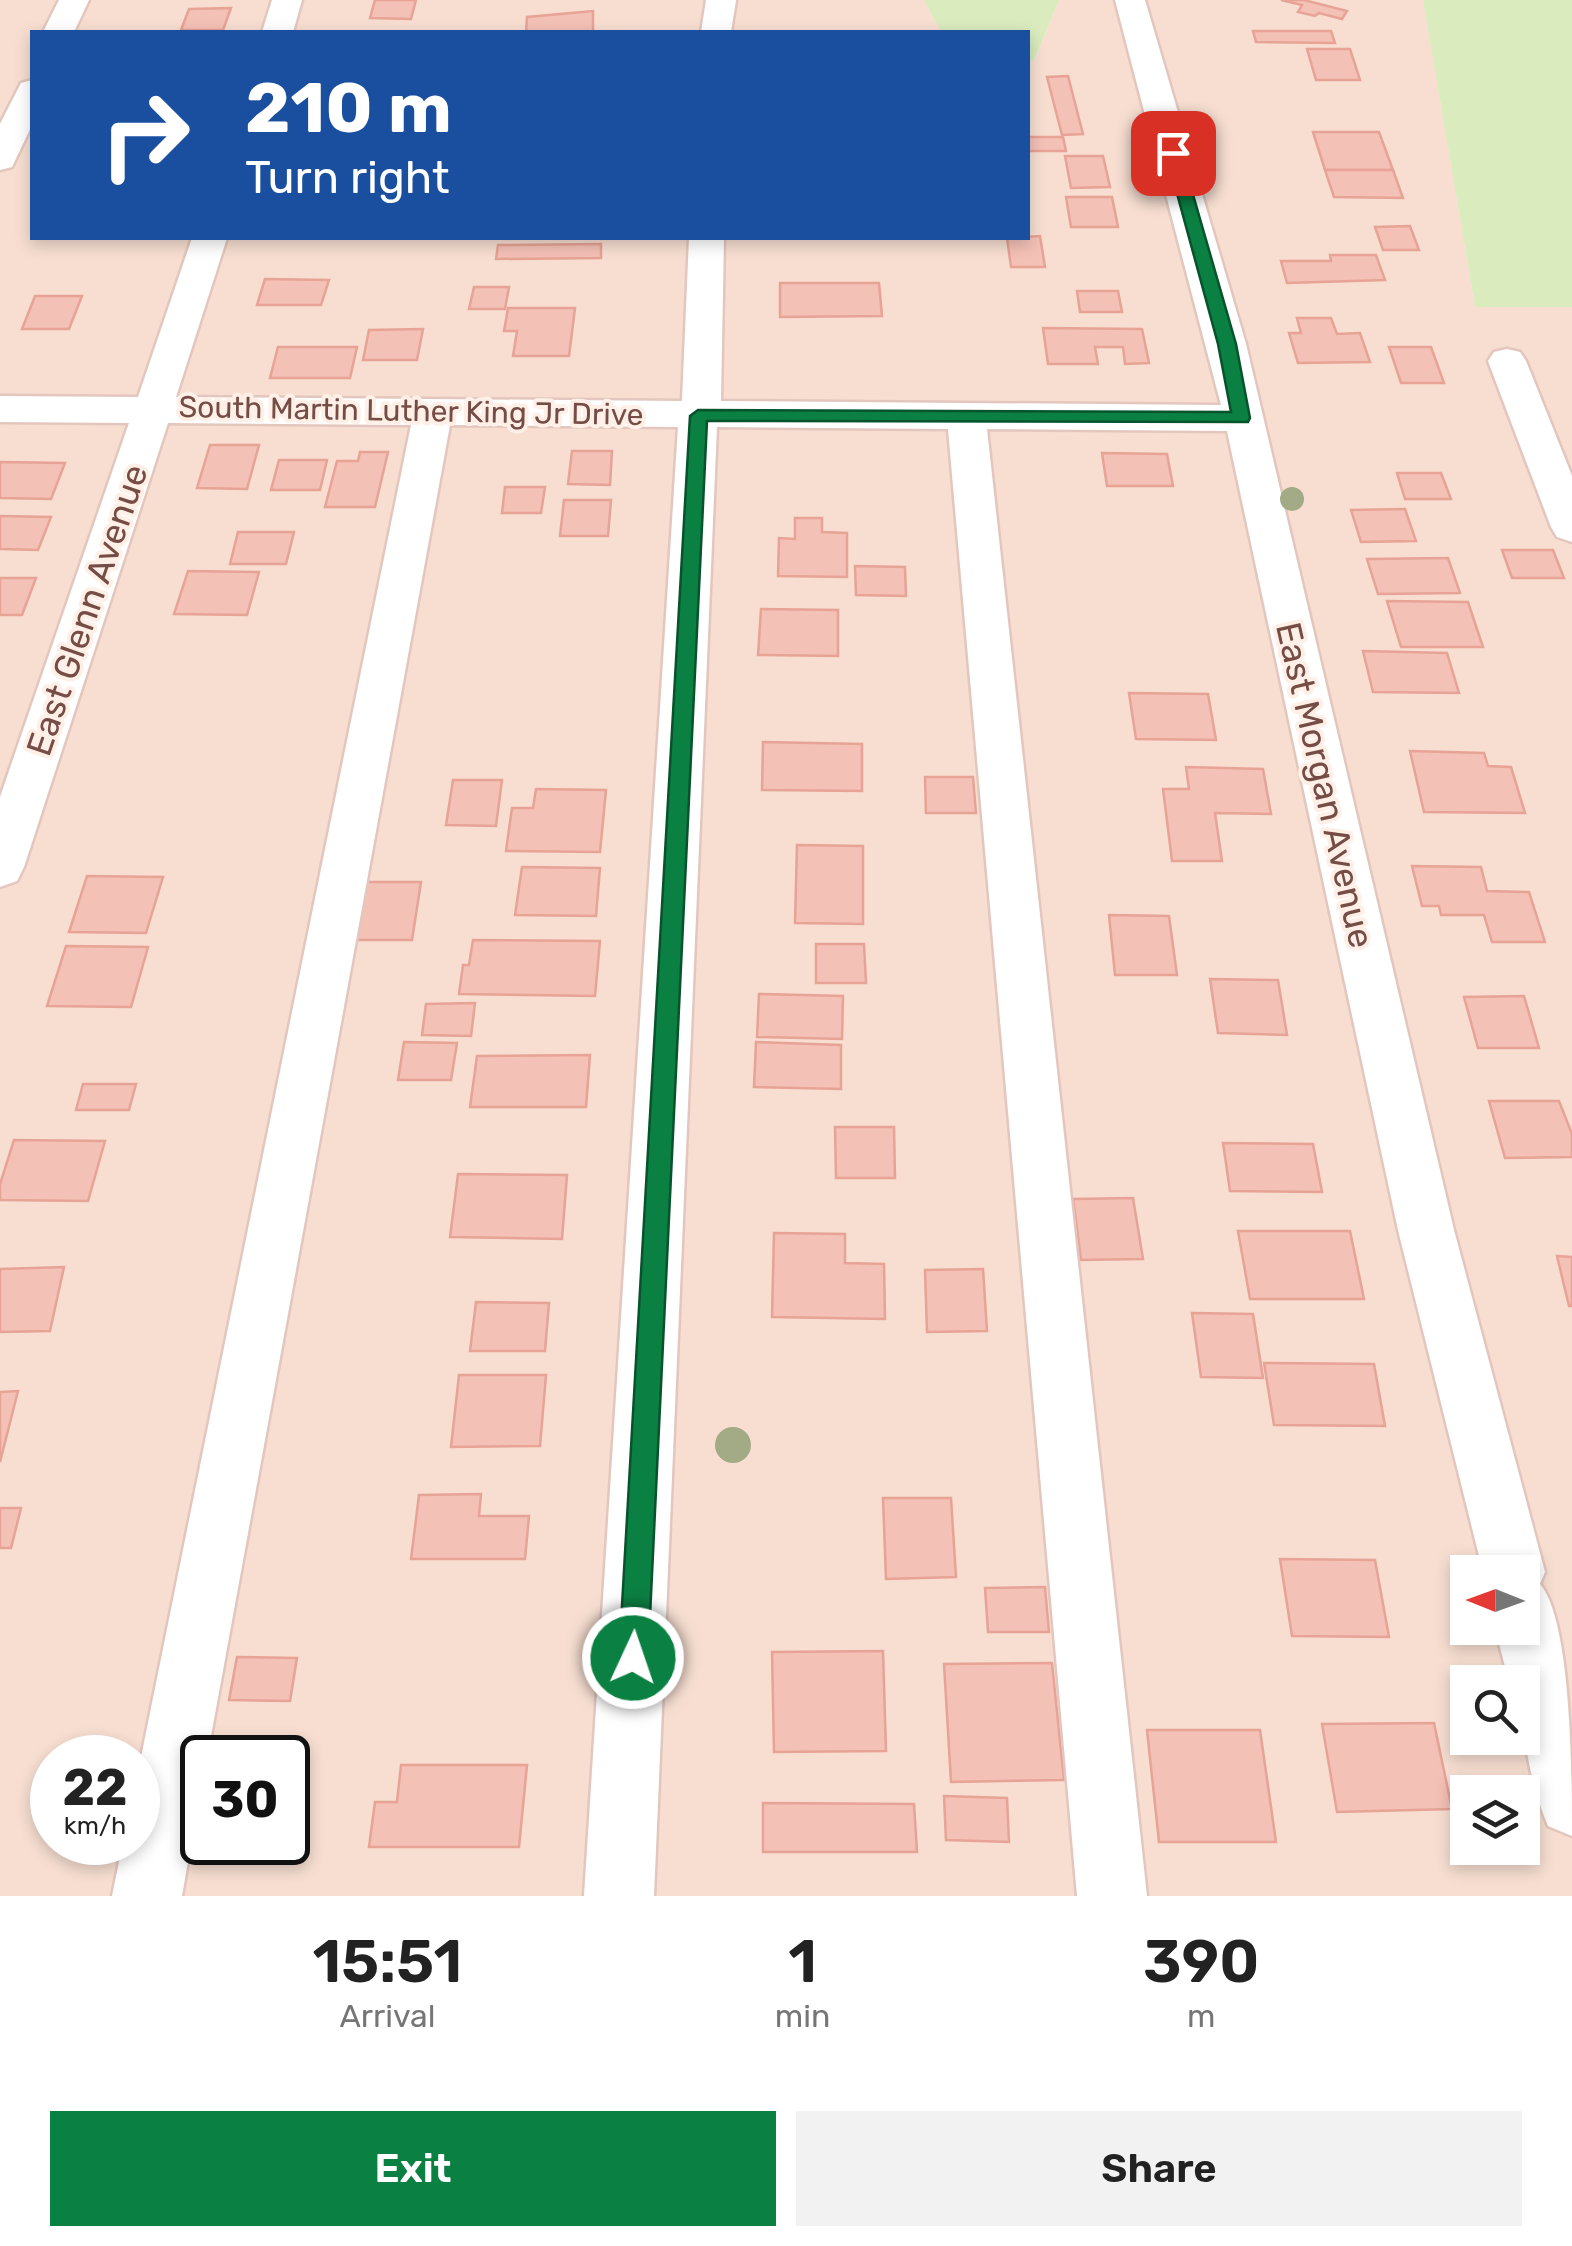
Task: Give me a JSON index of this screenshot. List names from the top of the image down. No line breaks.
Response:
{"streets":{"street":["South Martin Luther King Jr Drive","East Glenn Avenue","East Morgan Avenue"]},"crossings":[["South Martin Luther King Jr Drive","East Glenn Avenue"],["South Martin Luther King Jr Drive","East Morgan Avenue"]],"north":"left","page":{"turn":["210 m","Turn right"],"speed":"22 km/h","limit":"30","eta":["15:51","Arrival","1","min","390","m"],"buttons":["Exit","Share"]}}
